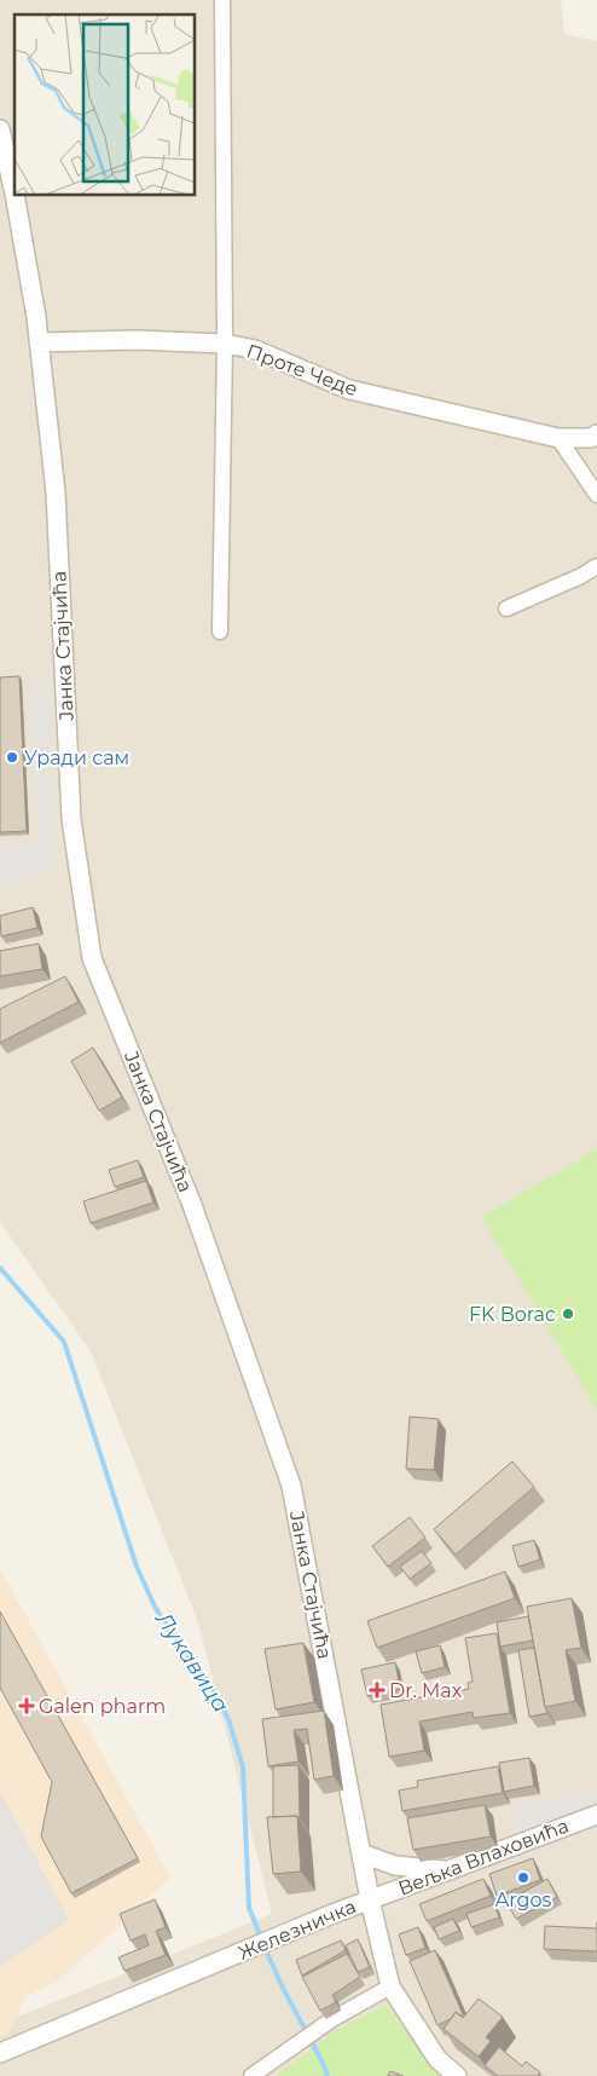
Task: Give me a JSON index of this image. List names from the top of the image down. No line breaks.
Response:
{"streets":{"street":["Проте Чеде","Јанка Стајчића","Вељка Влаховића","Железничка"]},"crossings":[["Проте Чеде","Јанка Стајчића"],["Јанка Стајчића","Вељка Влаховића"],["Јанка Стајчића","Железничка"],["Вељка Влаховића","Железничка"]],"water":["Лукавица"],"places":{"other":["Уради сам","FK Borac","Argos"],"health":["Dr. Max","Galen pharm"]}}
